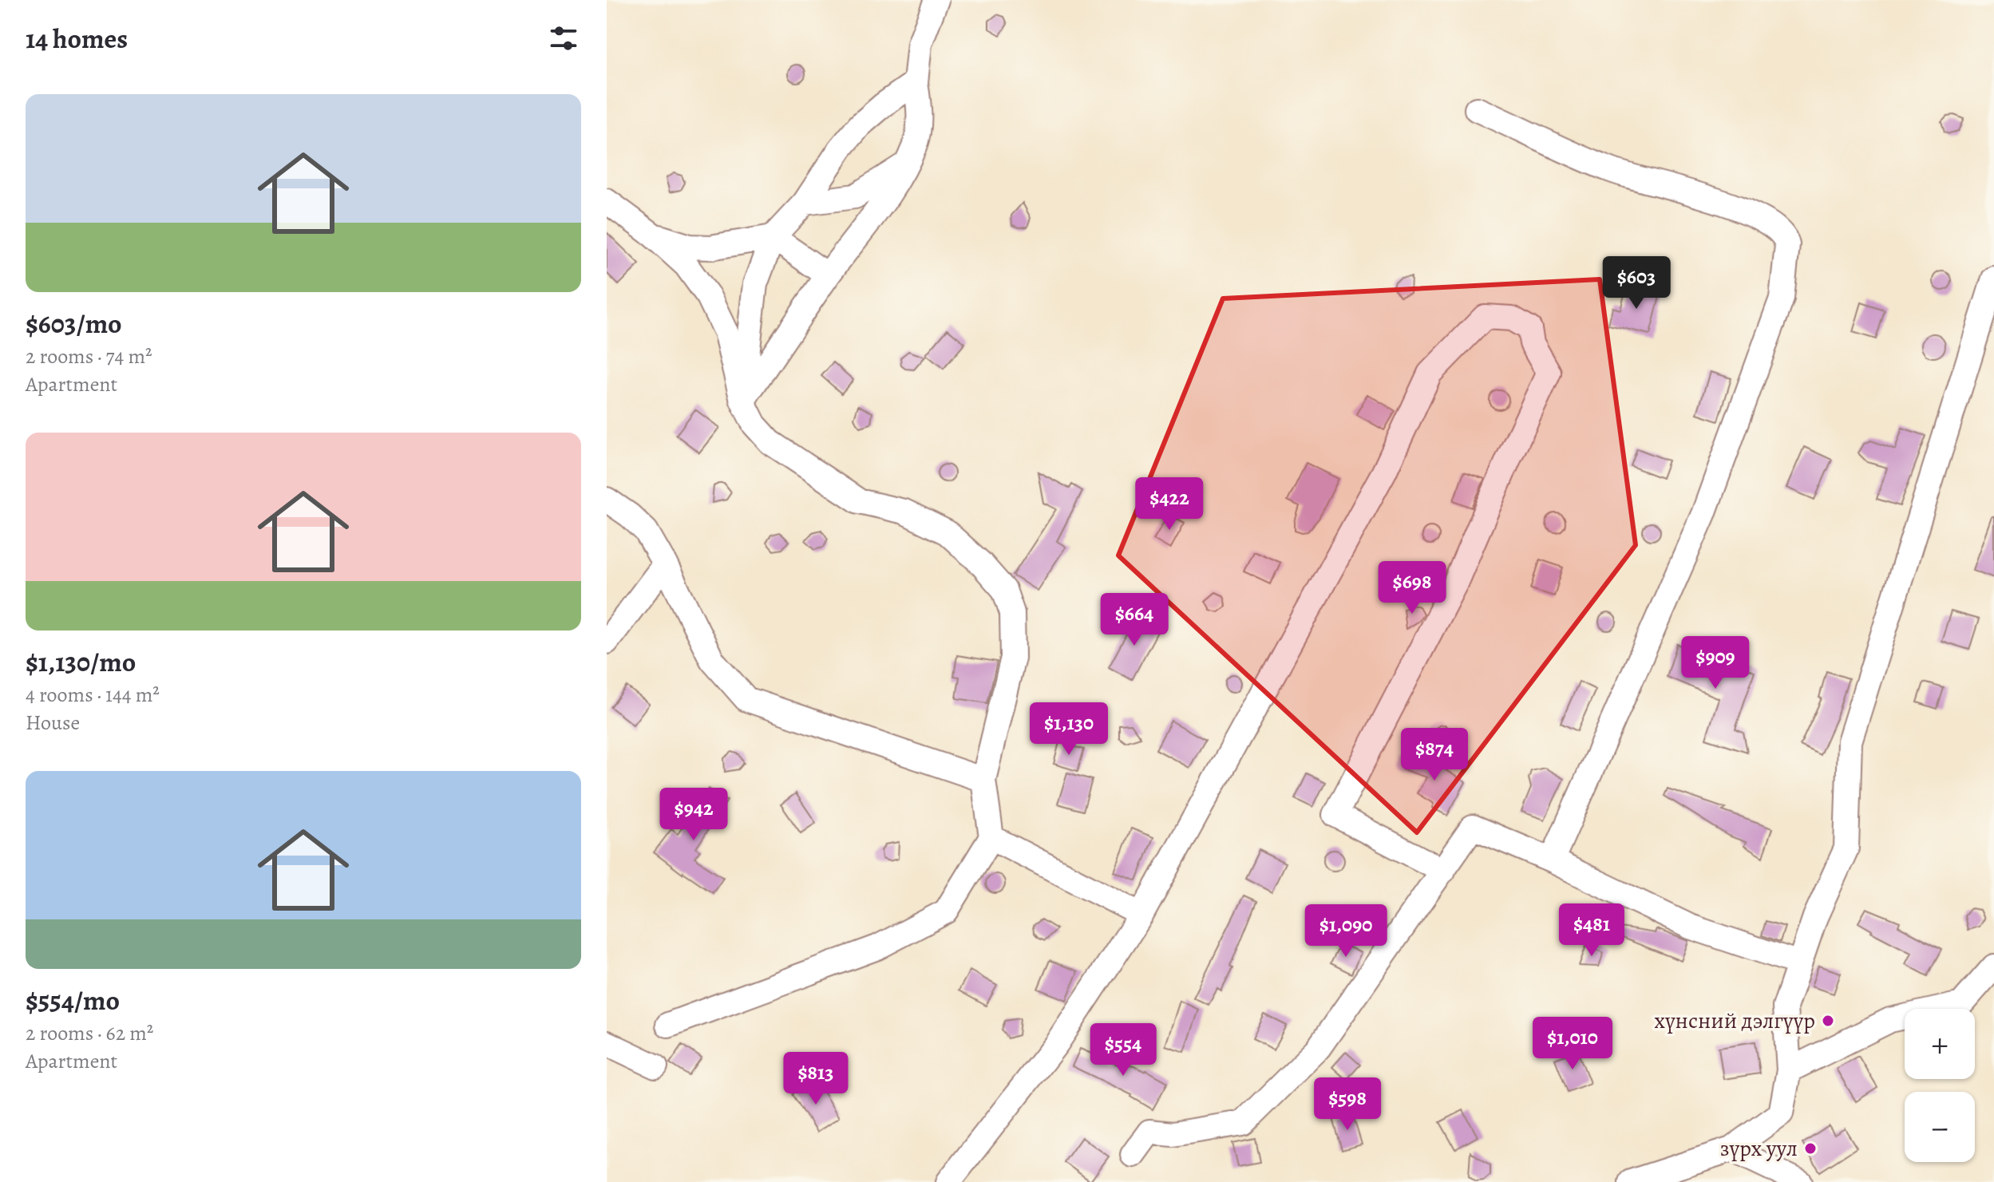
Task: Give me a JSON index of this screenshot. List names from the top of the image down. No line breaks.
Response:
{"places":["хүнсний дэлгүүр","зүрх уул"],"page":{"heading":"14 homes","list":[{"name":"$603/mo","note":"2 rooms · 74 m² · Apartment"},{"name":"$1,130/mo","note":"4 rooms · 144 m² · House"},{"name":"$554/mo","note":"2 rooms · 62 m² · Apartment"}],"price":["$603","$422","$698","$664","$909","$1,130","$874","$942","$481","$1,090","$1,010","$554","$813","$598"],"map_buttons":["+","−"]}}
